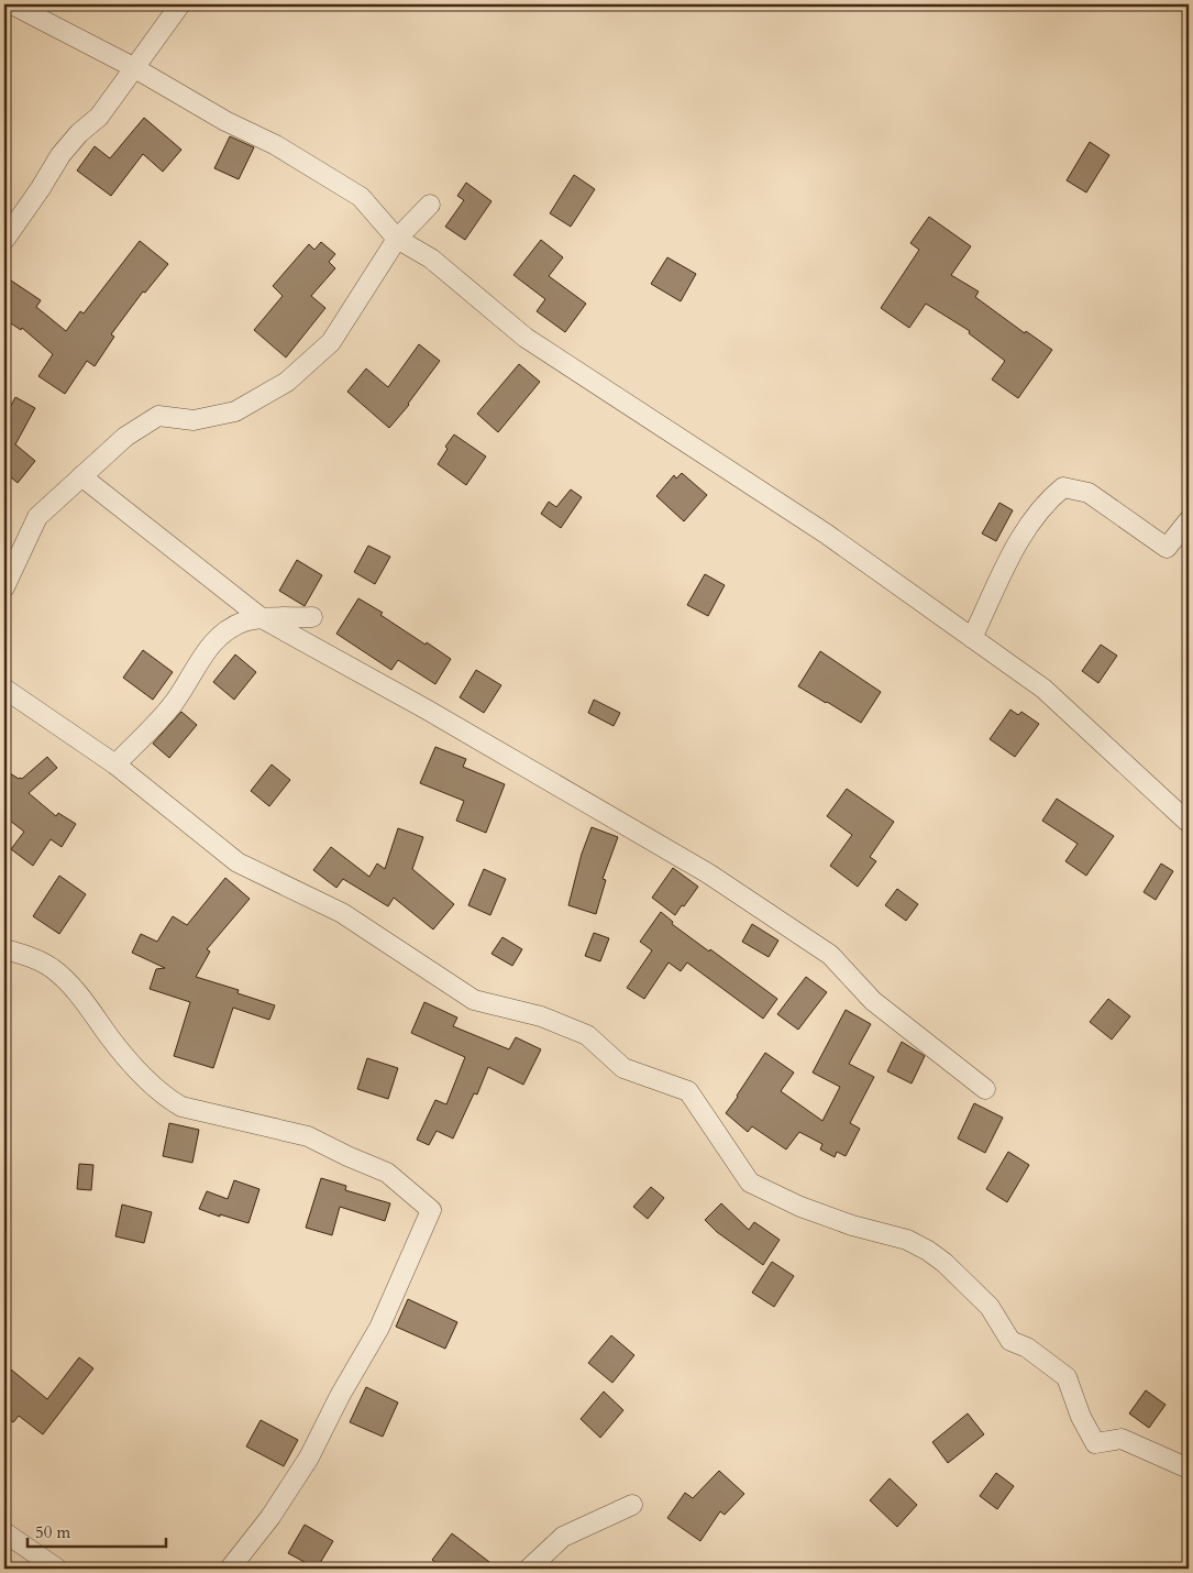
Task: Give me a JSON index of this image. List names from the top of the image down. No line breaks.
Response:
{"scale_bar":"50 m"}
